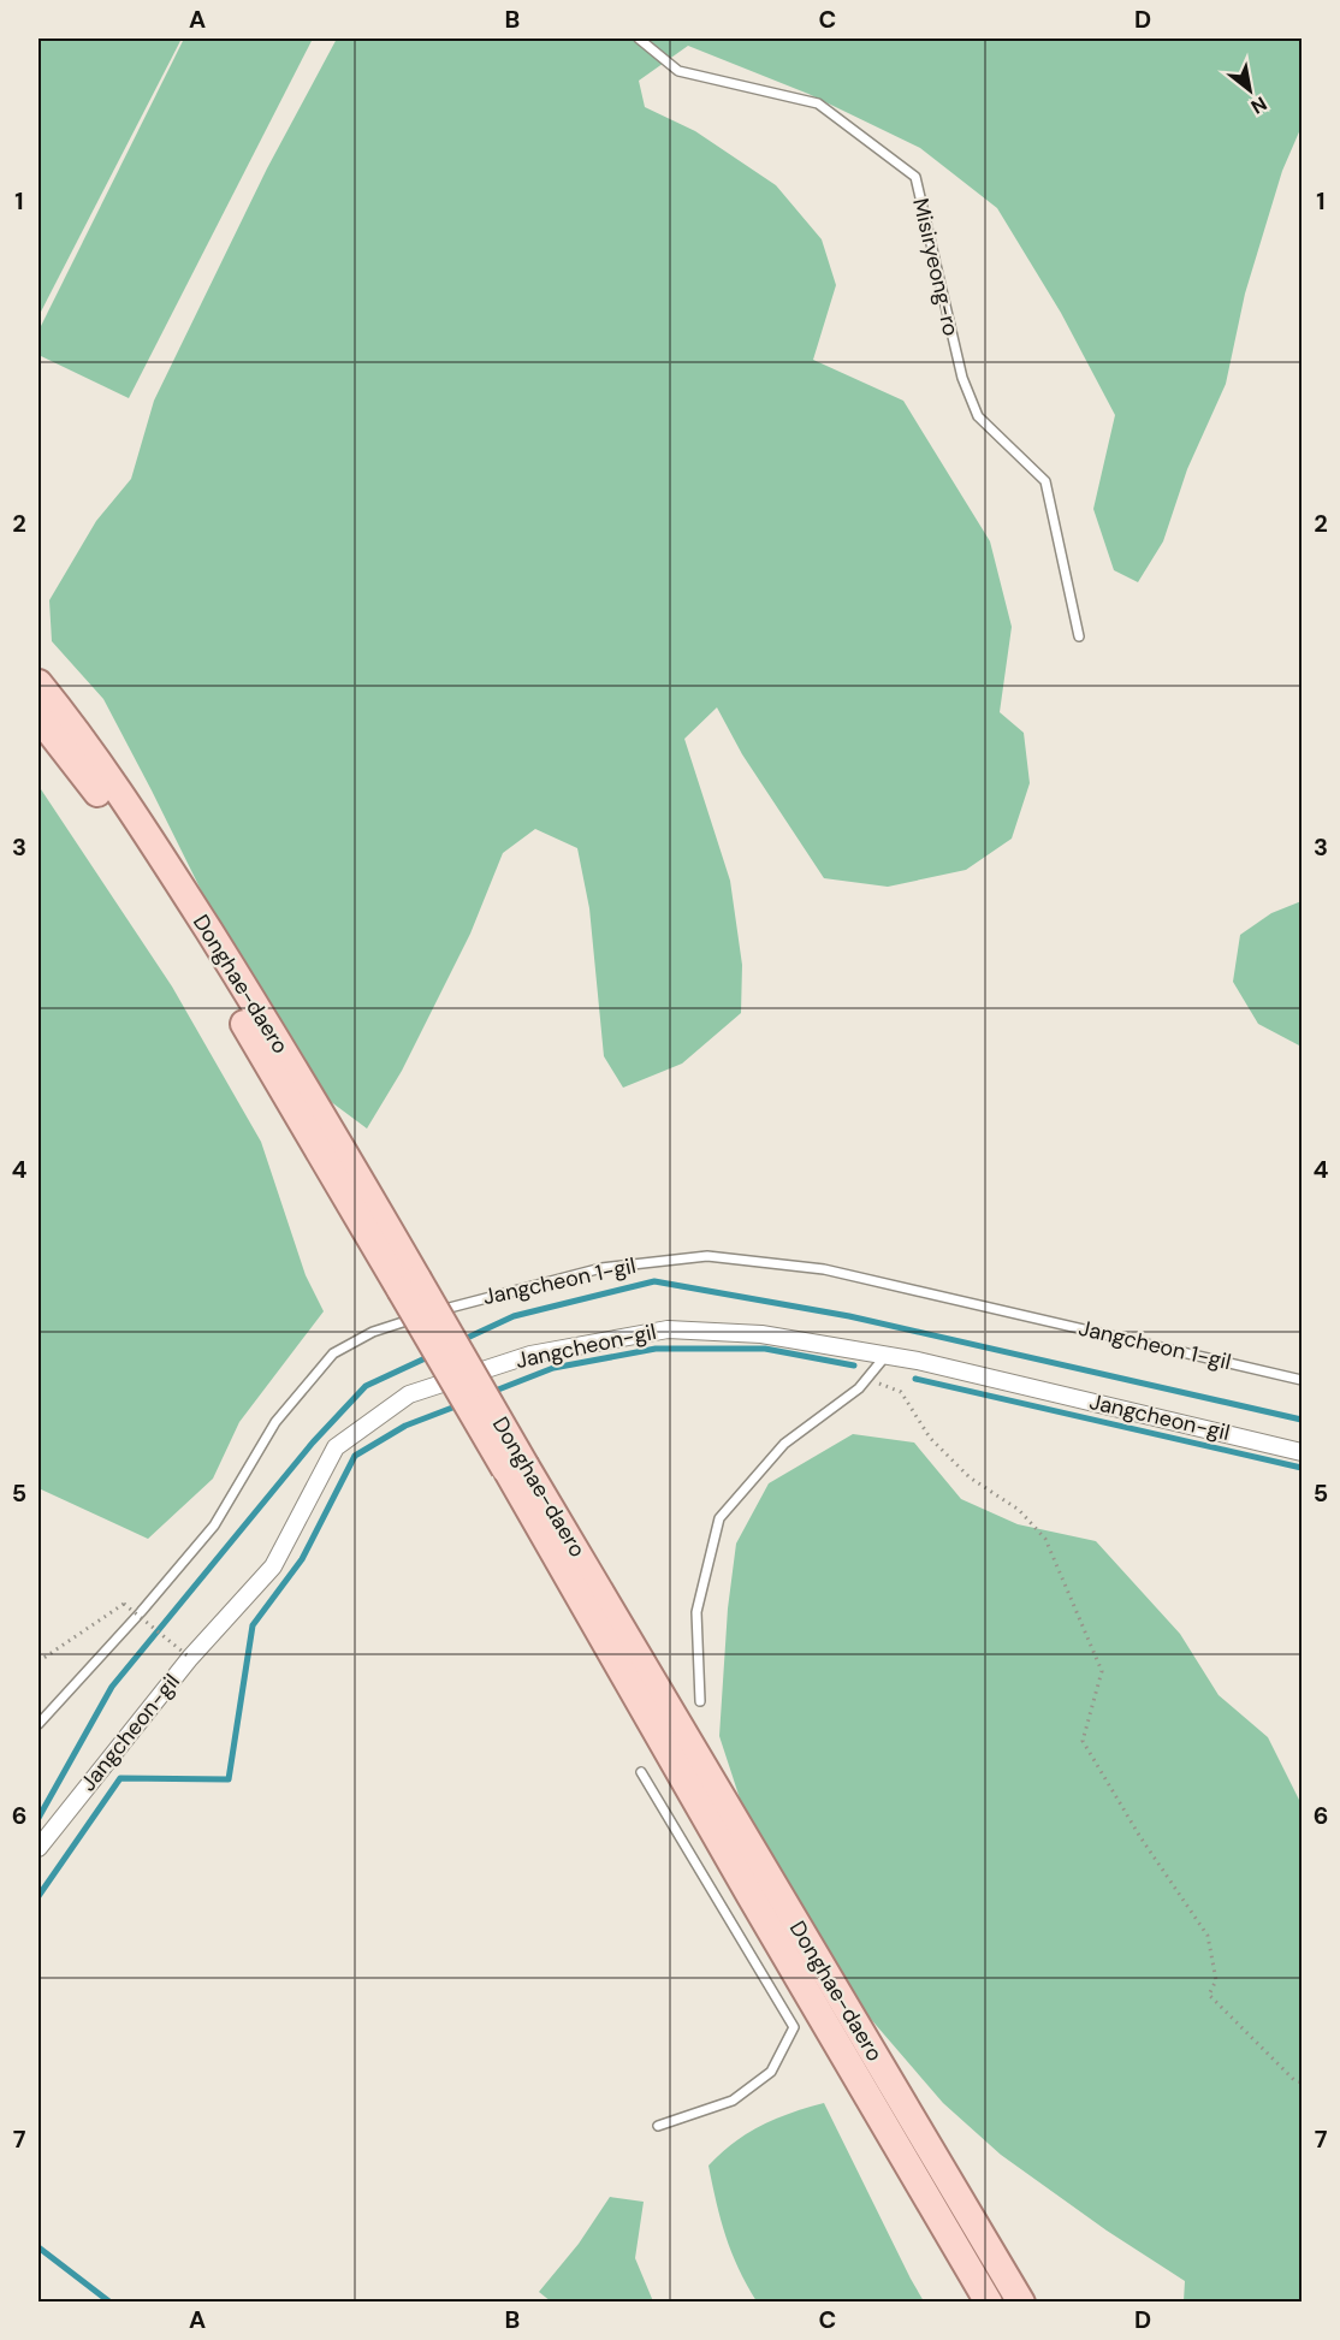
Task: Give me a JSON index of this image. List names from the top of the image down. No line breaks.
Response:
{"streets":{"main road":["Donghae-daero"],"street":["Jangcheon-gil"],"lane":["Misiryeong-ro","Jangcheon 1-gil"]},"north":"bottom right","grid":{"columns":["A","B","C","D"],"rows":["1","2","3","4","5","6","7"]}}
